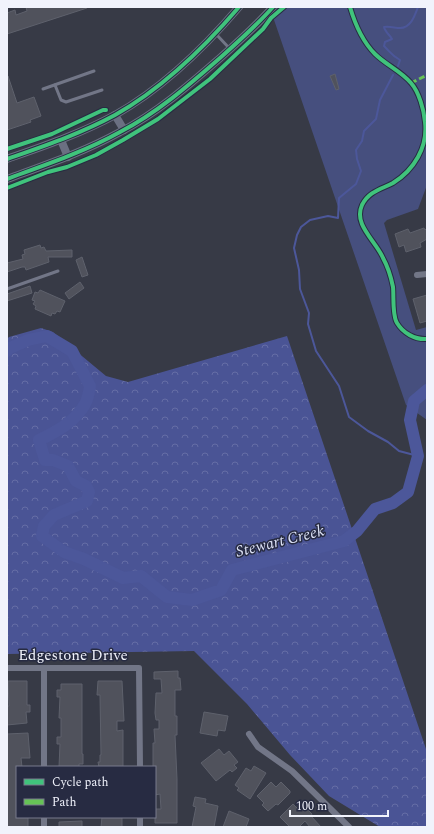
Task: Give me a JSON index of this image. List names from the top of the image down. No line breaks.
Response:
{"streets":{"street":["Edgestone Drive"]},"water":["Stewart Creek"],"legend":["Cycle path","Path"],"scale_bar":"100 m"}
